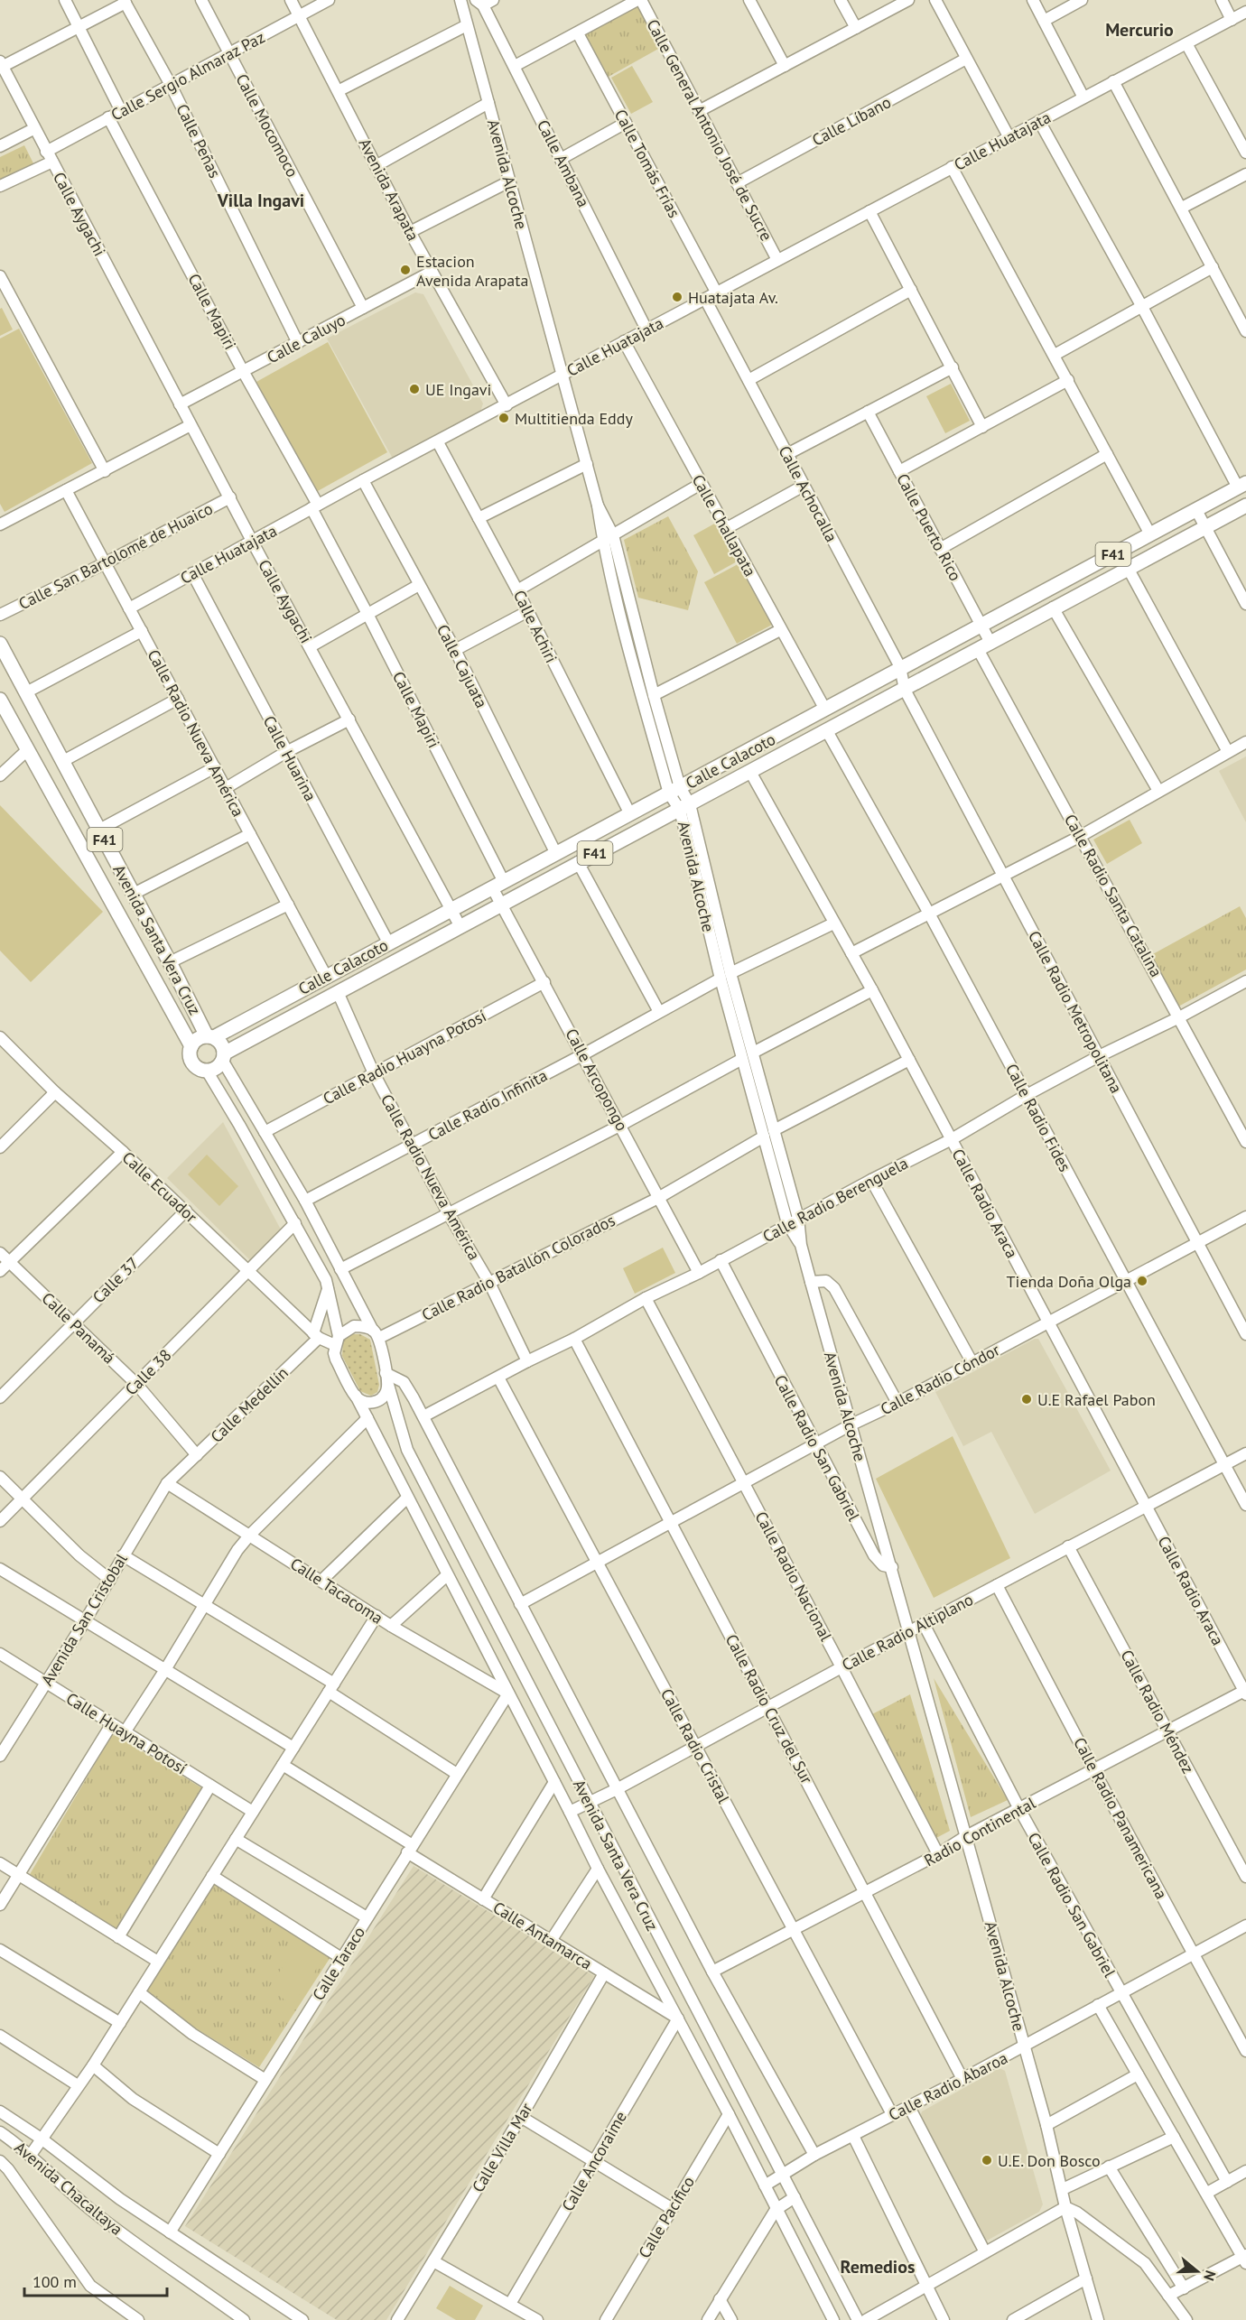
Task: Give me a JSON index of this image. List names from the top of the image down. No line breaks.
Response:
{"streets":{"main road":["F41","Calle Calacoto","Avenida Santa Vera Cruz"],"street":["Calle Sergio Almaraz Paz","Calle Líbano","Calle Mocomoco","Calle General Antonio José de Sucre","Calle Peñas","Calle Huatajata","Calle Ambana","Calle Tomás Frías","Avenida Alcoche","Avenida Arapata","Calle Aygachi","Calle Mapiri","Calle Caluyo","Calle Achocalla","Calle Challapata","Calle Puerto Rico","Calle San Bartolomé de Huaico","Calle Achiri","Calle Cajuata","Calle Radio Nueva América","Calle Huarina","Calle Radio Santa Catalina","Calle Radio Metropolitana","Calle Radio Huayna Potosí","Calle Arcopongo","Calle Radio Infinita","Calle Radio Fides","Calle Ecuador","Calle Radio Berenguela","Calle Radio Araca","Calle Radio Batallón Colorados","Calle 37","Calle Panamá","Calle 38","Calle Radio Cóndor","Calle Medellín","Calle Radio San Gabriel","Calle Radio Nacional","Calle Tacacoma","Avenida San Cristobal","Calle Radio Altiplano","Calle Radio Cruz del Sur","Calle Radio Méndez","Calle Huayna Potosí","Calle Radio Cristal","Calle Radio Panamericana","Radio Continental","Calle Antamarca","Calle Taraco","Calle Radio Abaroa","Calle Villa Mar","Calle Ancoraime","Avenida Chacaltaya","Calle Pacífico"]},"crossings":[["Calle Sergio Almaraz Paz","Calle Mocomoco"],["Calle Sergio Almaraz Paz","Calle Peñas"],["Calle Sergio Almaraz Paz","Avenida Arapata"],["Calle Sergio Almaraz Paz","Calle Aygachi"],["Calle Sergio Almaraz Paz","Calle Mapiri"],["Calle Líbano","Calle General Antonio José de Sucre"],["Calle Mocomoco","Calle Caluyo"],["Calle General Antonio José de Sucre","Calle Huatajata"],["Calle Peñas","Calle Caluyo"],["Calle Huatajata","Calle Ambana"],["Calle Huatajata","Calle Tomás Frías"],["Calle Huatajata","Avenida Alcoche"],["Calle Huatajata","Avenida Arapata"],["Calle Huatajata","Calle Aygachi"],["Calle Huatajata","Calle Mapiri"],["Calle Huatajata","Calle Achocalla"],["Calle Huatajata","Calle Challapata"],["Calle Huatajata","Calle Achiri"],["Calle Huatajata","Calle Cajuata"],["Calle Huatajata","Calle Radio Nueva América"],["Calle Huatajata","Calle Huarina"],["Avenida Alcoche","Calle Calacoto"],["Avenida Alcoche","Calle Radio Infinita"],["Avenida Alcoche","Calle Radio Berenguela"],["Avenida Alcoche","Calle Radio Batallón Colorados"],["Avenida Alcoche","Calle Radio Cóndor"],["Avenida Alcoche","Calle Radio San Gabriel"],["Avenida Alcoche","Calle Radio Altiplano"],["Avenida Alcoche","Radio Continental"],["Avenida Alcoche","Calle Radio Abaroa"],["Avenida Arapata","Calle Caluyo"],["Calle Aygachi","Calle Caluyo"],["Calle Aygachi","Calle San Bartolomé de Huaico"],["Calle Aygachi","Calle Calacoto"],["Calle Mapiri","Calle Caluyo"],["Calle Mapiri","Calle Calacoto"],["Calle Mapiri","Calle Arcopongo"],["Calle Achocalla","Calle Calacoto"],["Calle Achocalla","Calle Radio Metropolitana"],["Calle Challapata","Calle Calacoto"],["Calle Puerto Rico","Calle Calacoto"],["Calle Puerto Rico","Calle Radio Santa Catalina"],["Calle San Bartolomé de Huaico","Calle Radio Nueva América"],["Calle Achiri","Calle Calacoto"],["Calle Cajuata","Calle Calacoto"],["Calle Radio Nueva América","Calle Calacoto"],["Calle Radio Nueva América","Calle Radio Huayna Potosí"],["Calle Radio Nueva América","Calle Radio Infinita"],["Calle Radio Nueva América","Calle Radio Berenguela"],["Calle Radio Nueva América","Calle Radio Batallón Colorados"],["Calle Huarina","Calle Calacoto"],["Calle Calacoto","Calle Radio Santa Catalina"],["Calle Calacoto","Avenida Santa Vera Cruz"],["Calle Calacoto","Calle Radio Metropolitana"],["Calle Calacoto","Calle Arcopongo"],["Calle Calacoto","Calle Radio Fides"],["Calle Calacoto","Calle Radio Araca"],["Calle Radio Santa Catalina","Calle Radio Berenguela"],["Avenida Santa Vera Cruz","Calle Radio Batallón Colorados"],["Avenida Santa Vera Cruz","Calle Tacacoma"],["Avenida Santa Vera Cruz","Calle Radio Altiplano"],["Avenida Santa Vera Cruz","Calle Antamarca"],["Avenida Santa Vera Cruz","Calle Taraco"],["Avenida Santa Vera Cruz","Calle Radio Abaroa"],["Avenida Santa Vera Cruz","Calle Ancoraime"],["Avenida Santa Vera Cruz","Calle Pacífico"],["Calle Radio Metropolitana","Calle Radio Berenguela"],["Calle Radio Metropolitana","Calle Radio Cóndor"],["Calle Radio Huayna Potosí","Calle Arcopongo"],["Calle Arcopongo","Calle Radio Infinita"],["Calle Arcopongo","Calle Radio Berenguela"],["Calle Arcopongo","Calle Radio Batallón Colorados"],["Calle Radio Infinita","Calle Radio Araca"],["Calle Radio Fides","Calle Radio Berenguela"],["Calle Radio Fides","Calle Radio Cóndor"],["Calle Radio Fides","Calle Radio Altiplano"],["Calle Ecuador","Calle 37"],["Calle Ecuador","Calle 38"],["Calle Ecuador","Calle Medellín"],["Calle Radio Berenguela","Calle Radio Araca"],["Calle Radio Berenguela","Calle Radio San Gabriel"],["Calle Radio Berenguela","Calle Radio Nacional"],["Calle Radio Berenguela","Calle Radio Cruz del Sur"],["Calle Radio Berenguela","Calle Radio Cristal"],["Calle Radio Araca","Calle Radio Cóndor"],["Calle Radio Araca","Calle Radio Altiplano"],["Calle Radio Araca","Radio Continental"],["Calle 37","Calle Panamá"],["Calle Panamá","Calle 38"],["Calle Panamá","Calle Medellín"],["Calle Radio Cóndor","Calle Radio San Gabriel"],["Calle Radio Cóndor","Calle Radio Nacional"],["Calle Radio Cóndor","Calle Radio Cruz del Sur"],["Calle Radio Cóndor","Calle Radio Cristal"],["Calle Medellín","Calle Tacacoma"],["Calle Medellín","Avenida San Cristobal"],["Calle Radio San Gabriel","Calle Radio Altiplano"],["Calle Radio San Gabriel","Radio Continental"],["Calle Radio San Gabriel","Calle Radio Abaroa"],["Calle Radio Nacional","Calle Radio Altiplano"],["Calle Radio Nacional","Radio Continental"],["Calle Tacacoma","Avenida San Cristobal"],["Calle Tacacoma","Calle Taraco"],["Avenida San Cristobal","Calle Huayna Potosí"],["Calle Radio Altiplano","Calle Radio Cruz del Sur"],["Calle Radio Altiplano","Calle Radio Méndez"],["Calle Radio Altiplano","Calle Radio Cristal"],["Calle Radio Altiplano","Calle Radio Panamericana"],["Calle Radio Cruz del Sur","Radio Continental"],["Calle Radio Cruz del Sur","Calle Radio Abaroa"],["Calle Radio Méndez","Radio Continental"],["Calle Radio Cristal","Radio Continental"],["Calle Radio Cristal","Calle Radio Abaroa"],["Calle Radio Panamericana","Radio Continental"],["Calle Radio Panamericana","Calle Radio Abaroa"],["Calle Antamarca","Calle Taraco"],["Calle Antamarca","Calle Villa Mar"],["Calle Antamarca","Calle Ancoraime"]],"districts":["Mercurio","Villa Ingavi","Remedios"],"places":["Estacion Avenida Arapata","Huatajata Av.","UE Ingavi","Multitienda Eddy","Tienda Doña Olga","U.E Rafael Pabon","U.E. Don Bosco"],"scale_bar":"100 m","north":"right"}
